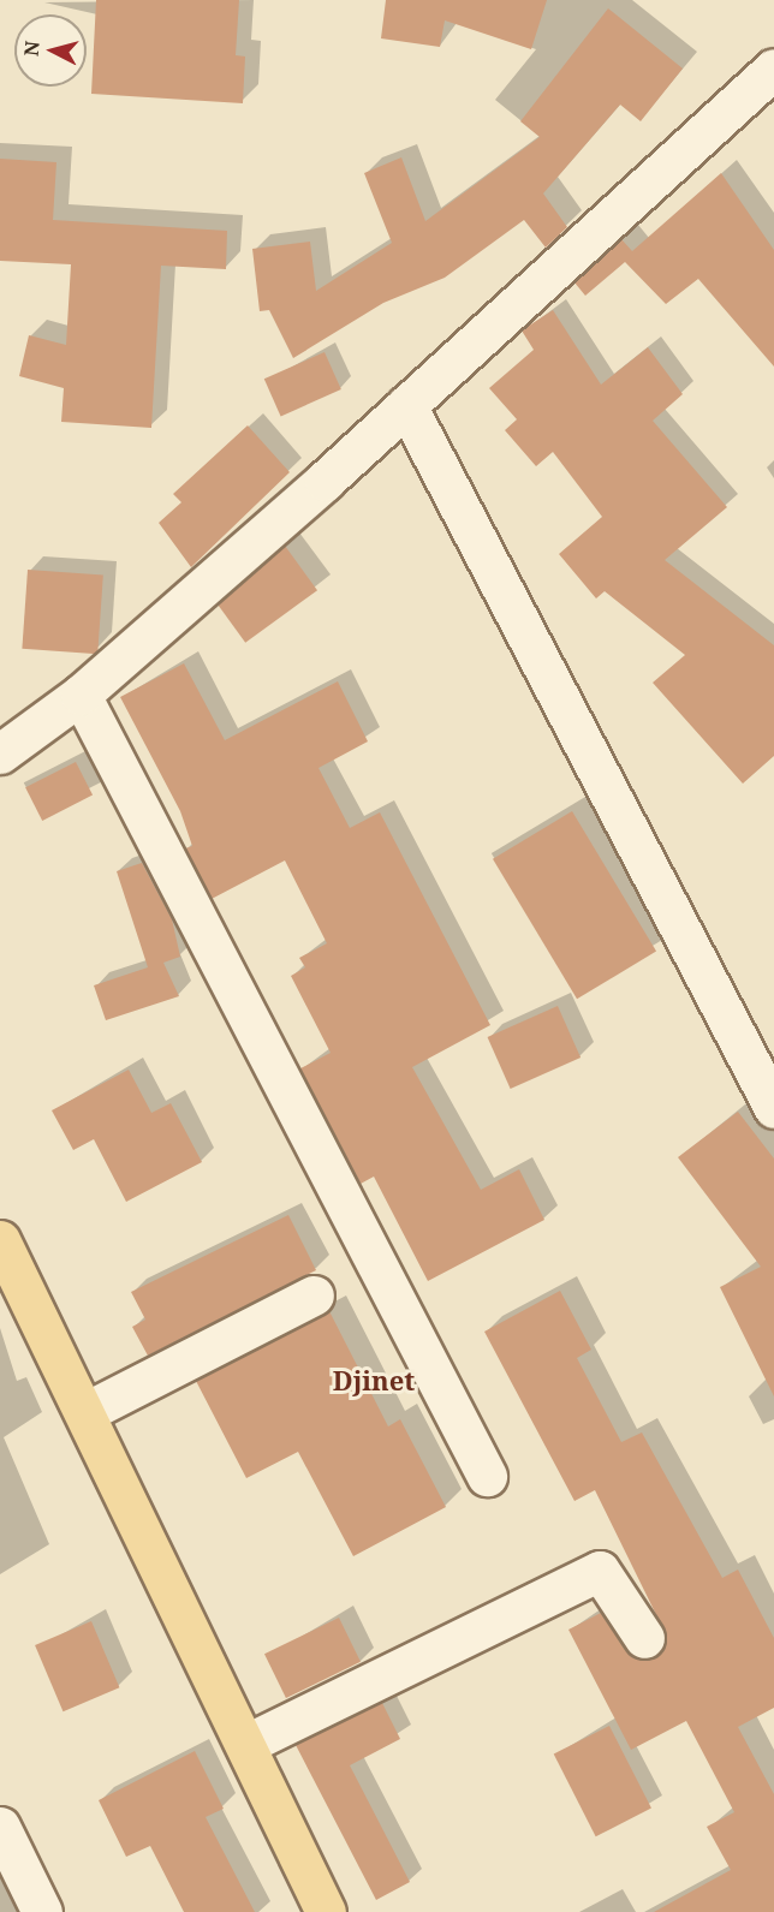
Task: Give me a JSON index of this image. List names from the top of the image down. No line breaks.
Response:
{"districts":["Djinet"],"north":"left"}
